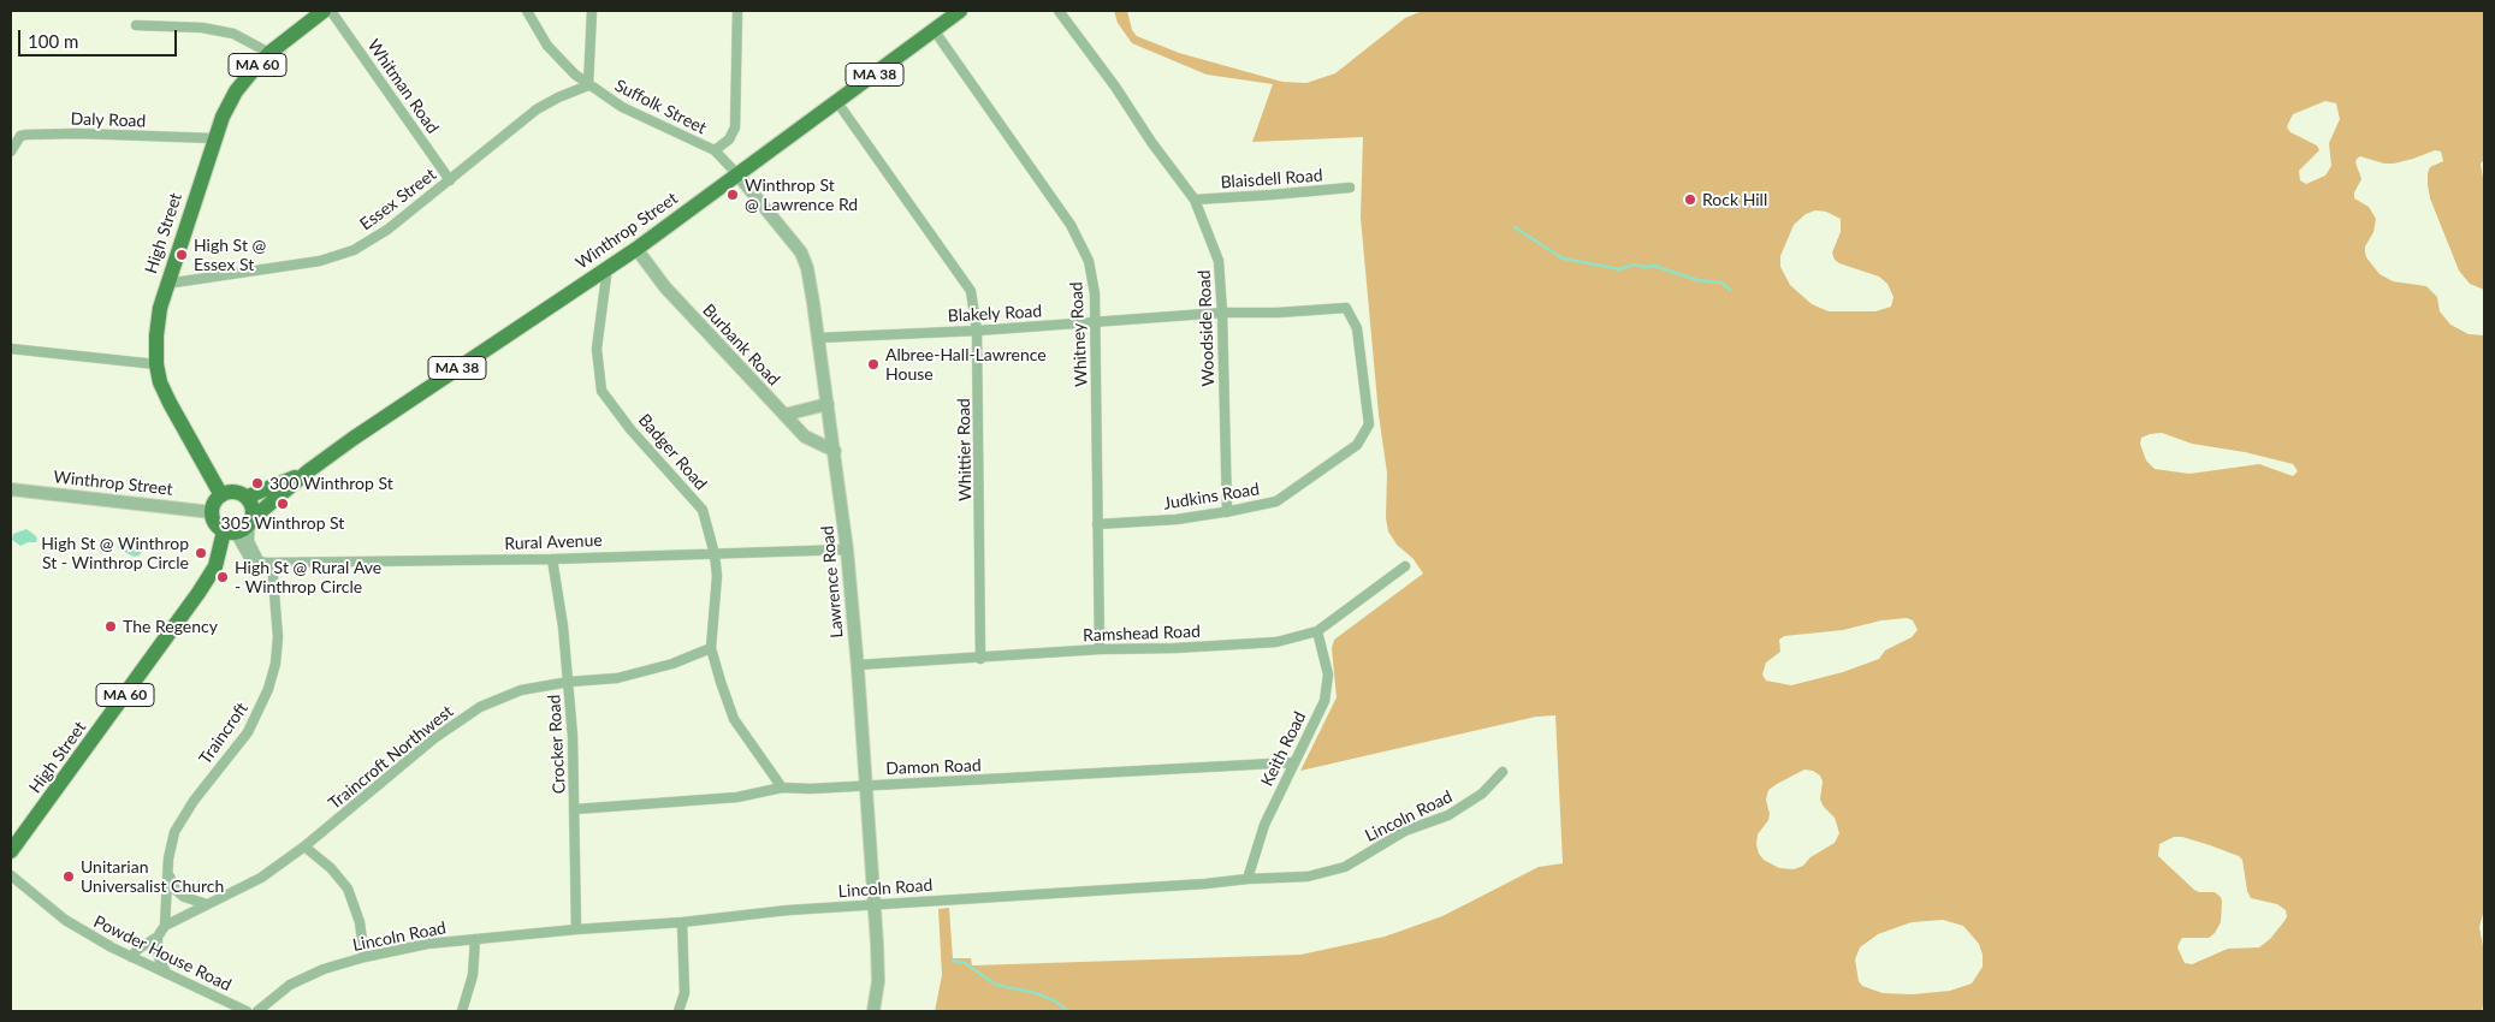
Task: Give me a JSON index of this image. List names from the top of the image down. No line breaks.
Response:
{"streets":{"main road":["MA 60","MA 38","Winthrop Street","High Street"],"street":["Whitman Road","Suffolk Street","Daly Road","Blaisdell Road","Essex Street","Blakely Road","Woodside Road","Whitney Road","Burbank Road","Whittier Road","Badger Road","Judkins Road","Rural Avenue","Lawrence Road","Ramshead Road","Traincroft","Crocker Road","Keith Road","Traincroft Northwest","Damon Road","Lincoln Road","Powder House Road"]},"crossings":[["MA 38","Winthrop Street"],["MA 38","High Street"],["Whitman Road","Essex Street"],["Suffolk Street","Essex Street"],["Suffolk Street","Winthrop Street"],["Suffolk Street","Lawrence Road"],["Daly Road","High Street"],["Blaisdell Road","Woodside Road"],["Essex Street","High Street"],["Winthrop Street","High Street"],["Winthrop Street","Whitney Road"],["Winthrop Street","Burbank Road"],["Winthrop Street","Whittier Road"],["Winthrop Street","Badger Road"],["Winthrop Street","Lawrence Road"],["Blakely Road","Woodside Road"],["Blakely Road","Whitney Road"],["Blakely Road","Whittier Road"],["Blakely Road","Judkins Road"],["Blakely Road","Lawrence Road"],["Woodside Road","Judkins Road"],["Whitney Road","Judkins Road"],["Whitney Road","Ramshead Road"],["Burbank Road","Lawrence Road"],["Whittier Road","Ramshead Road"],["Badger Road","Rural Avenue"],["Badger Road","Traincroft Northwest"],["Badger Road","Damon Road"],["Rural Avenue","Lawrence Road"],["Rural Avenue","Traincroft"],["Rural Avenue","Crocker Road"],["Lawrence Road","Ramshead Road"],["Lawrence Road","Damon Road"],["Lawrence Road","Lincoln Road"],["Ramshead Road","Keith Road"],["Traincroft","Powder House Road"],["Crocker Road","Traincroft Northwest"],["Crocker Road","Damon Road"],["Crocker Road","Lincoln Road"],["Keith Road","Damon Road"],["Keith Road","Lincoln Road"]],"places":["Winthrop St @ Lawrence Rd","Rock Hill","High St @ Essex St","Albree-Hall-Lawrence House","300 Winthrop St","305 Winthrop St","High St @ Winthrop St - Winthrop Circle","High St @ Rural Ave - Winthrop Circle","The Regency","Unitarian Universalist Church"],"scale_bar":"100 m"}
